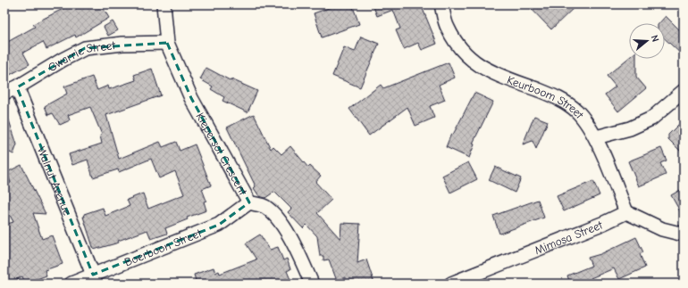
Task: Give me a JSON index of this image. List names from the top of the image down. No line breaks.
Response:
{"streets":{"street":["Gwarrie Street","Keurboom Street","Kiepersol Crescent","Walnut Avenue","Mimosa Street","Boerboon Street"]},"crossings":[["Gwarrie Street","Kiepersol Crescent"],["Gwarrie Street","Walnut Avenue"],["Keurboom Street","Mimosa Street"],["Kiepersol Crescent","Boerboon Street"],["Walnut Avenue","Boerboon Street"]],"north":"right"}
